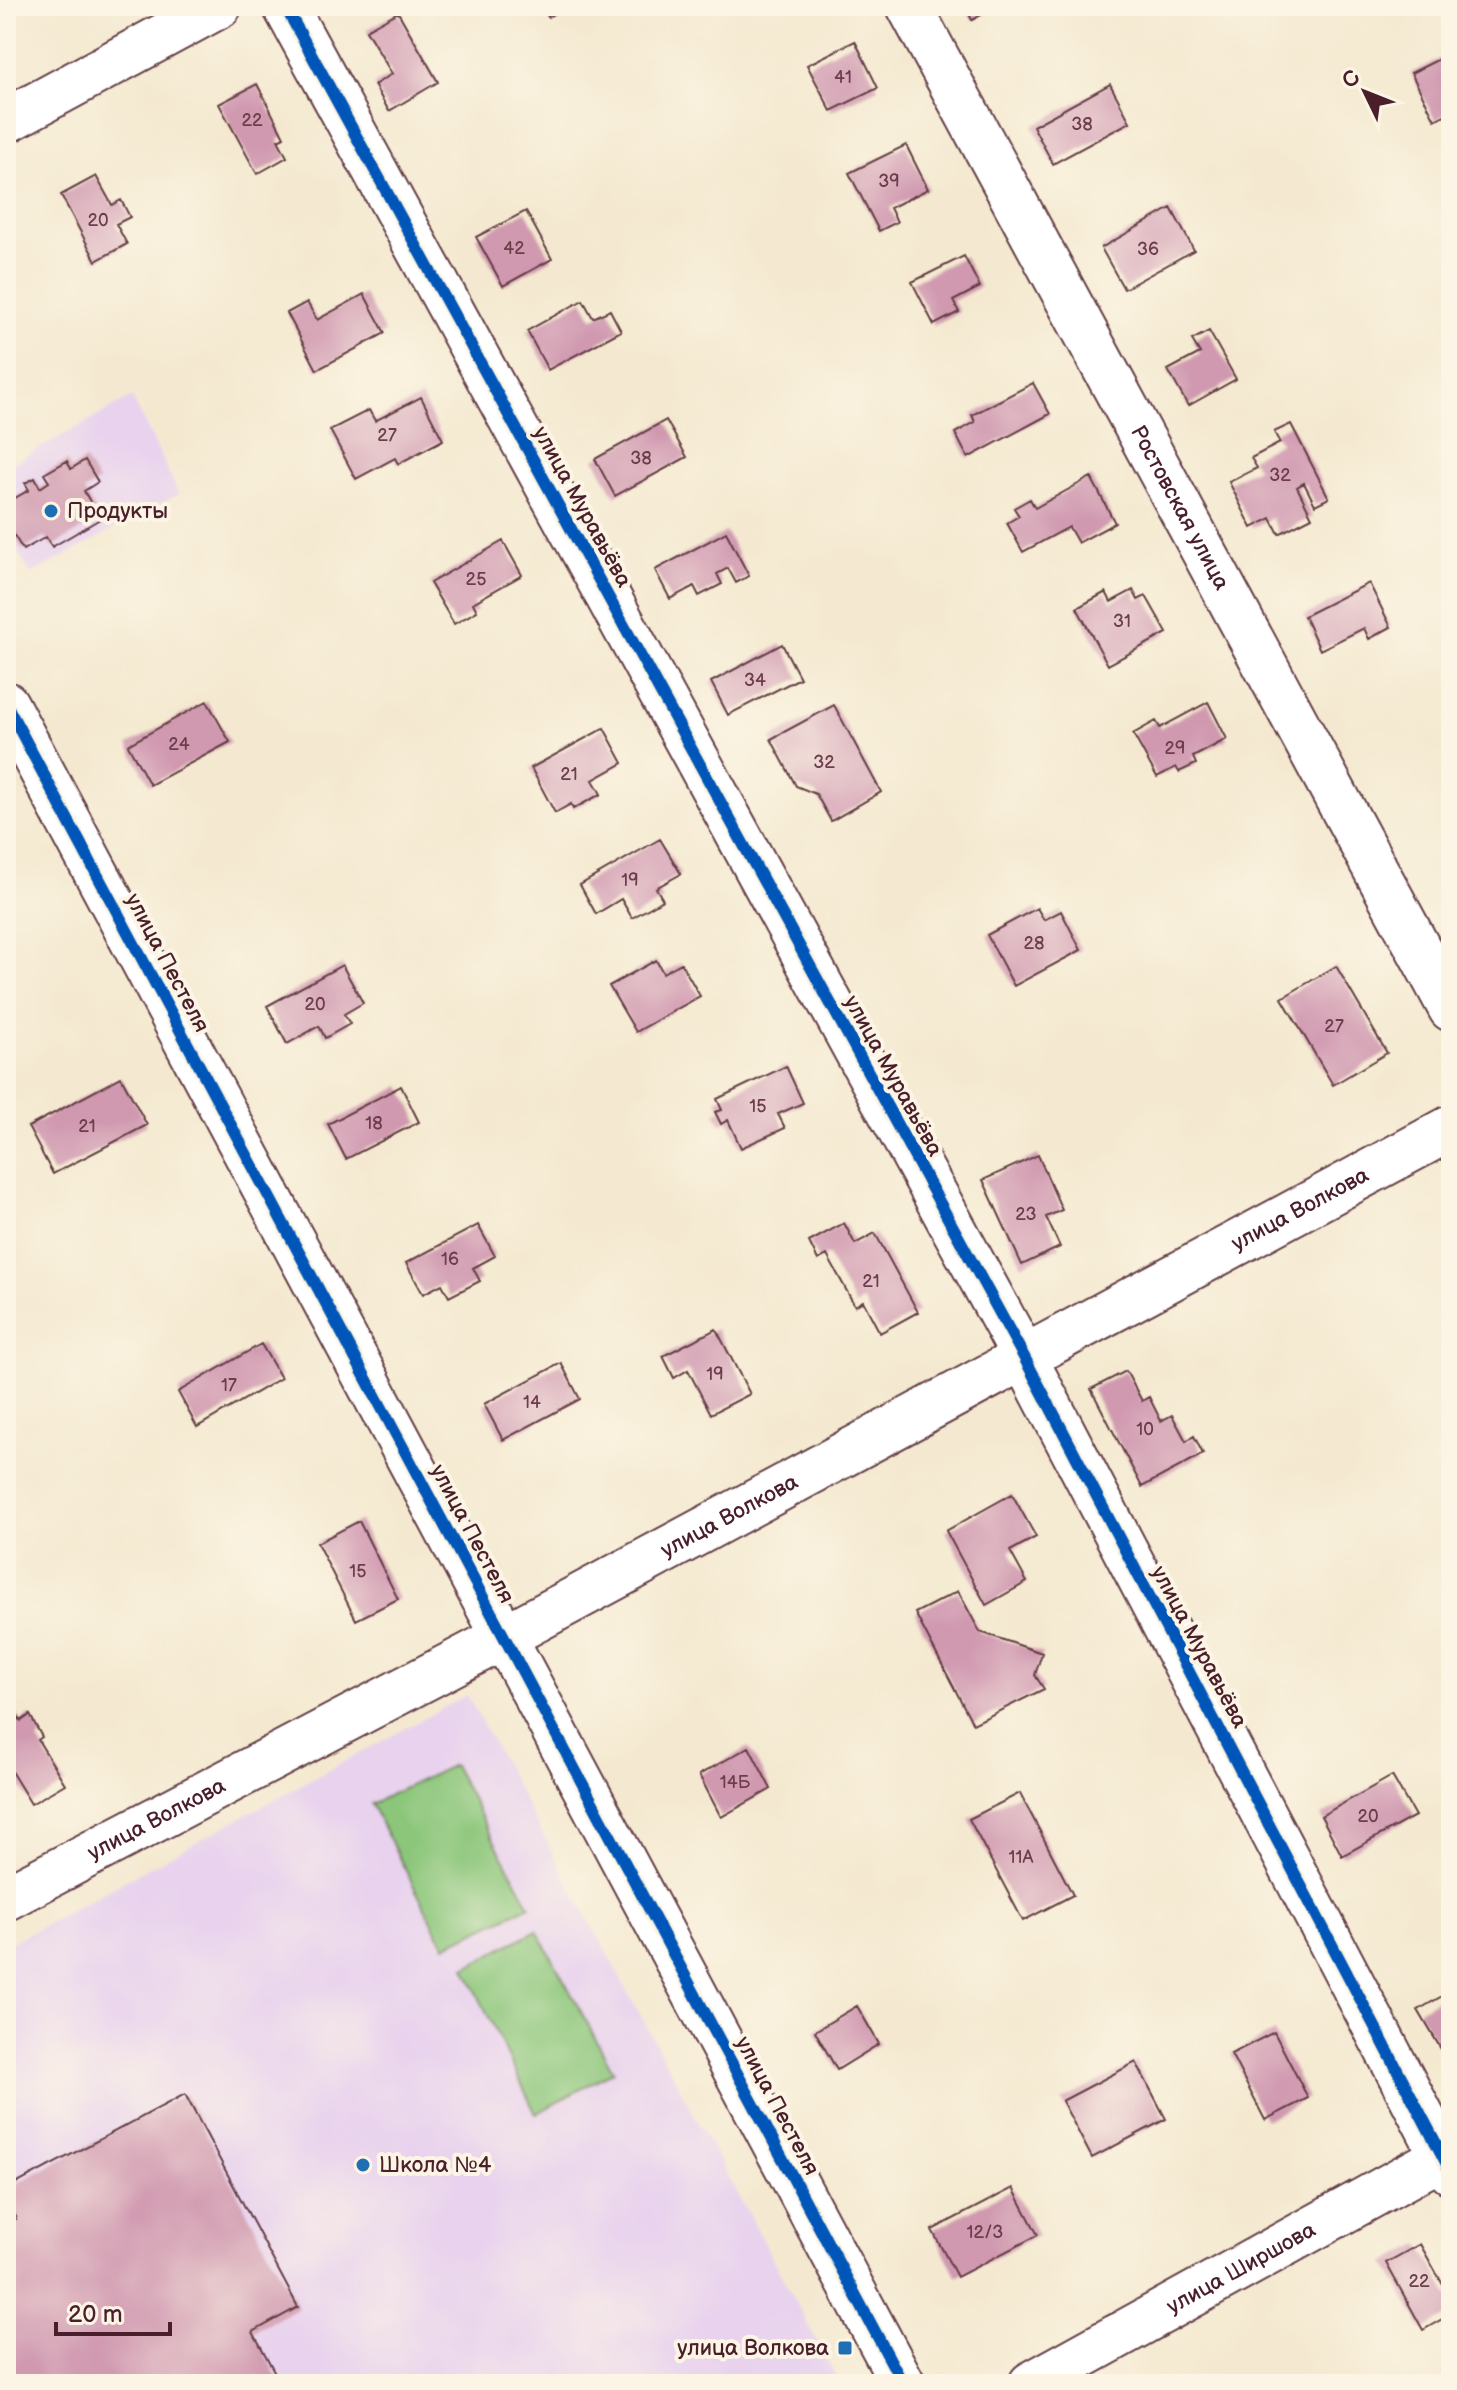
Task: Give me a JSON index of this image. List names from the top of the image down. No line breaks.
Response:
{"streets":{"street":["улица Муравьёва","Ростовская улица","улица Пестеля","улица Волкова","улица Ширшова"]},"crossings":[["улица Муравьёва","улица Волкова"],["улица Муравьёва","улица Ширшова"],["улица Пестеля","улица Волкова"]],"places":{"other":["Продукты","Школа №4"],"transit":["улица Волкова"]},"house_numbers":["41","22","38","39","20","42","36","27","38","32","25","31","34","24","29","32","21","19","28","20","27","15","18","21","23","16","21","19","17","14","10","15","14Б","20","11А","12/3","22"],"scale_bar":"20 m","north":"top left"}
